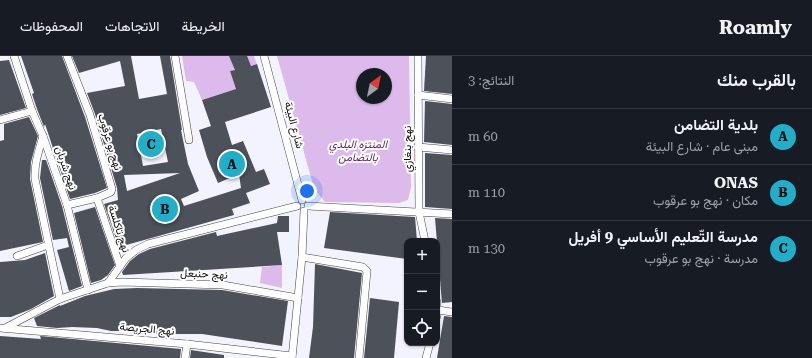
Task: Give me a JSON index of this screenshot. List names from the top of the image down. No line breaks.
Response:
{"streets":{"street":["شارع البيئة","نهج بو عرقوب","نهج بنغازي","نهج شربان","نهج تاكلسة","نهج حنبعل","نهج الجريصة"]},"crossings":[["نهج بو عرقوب","نهج شربان"],["نهج بو عرقوب","نهج تاكلسة"],["نهج شربان","نهج حنبعل"],["نهج حنبعل","نهج الجريصة"]],"parks":["المنتزه البلدي بالتضامن"],"north":"top right","page":{"header":"Roamly","nav":["الخريطة","الاتجاهات","المحفوظات"],"heading":["بالقرب منك","النتائج: 3"],"list":[{"mark":"A","name":"بلدية التضامن","note":"مبنى عام · شارع البيئة","value":"60 m"},{"mark":"B","name":"ONAS","note":"مكان · نهج بو عرقوب","value":"110 m"},{"mark":"C","name":"مدرسة التّعليم الأساسي 9 أفريل","note":"مدرسة · نهج بو عرقوب","value":"130 m"}],"pins":["C","A","B"],"map_buttons":["+","−"]}}
